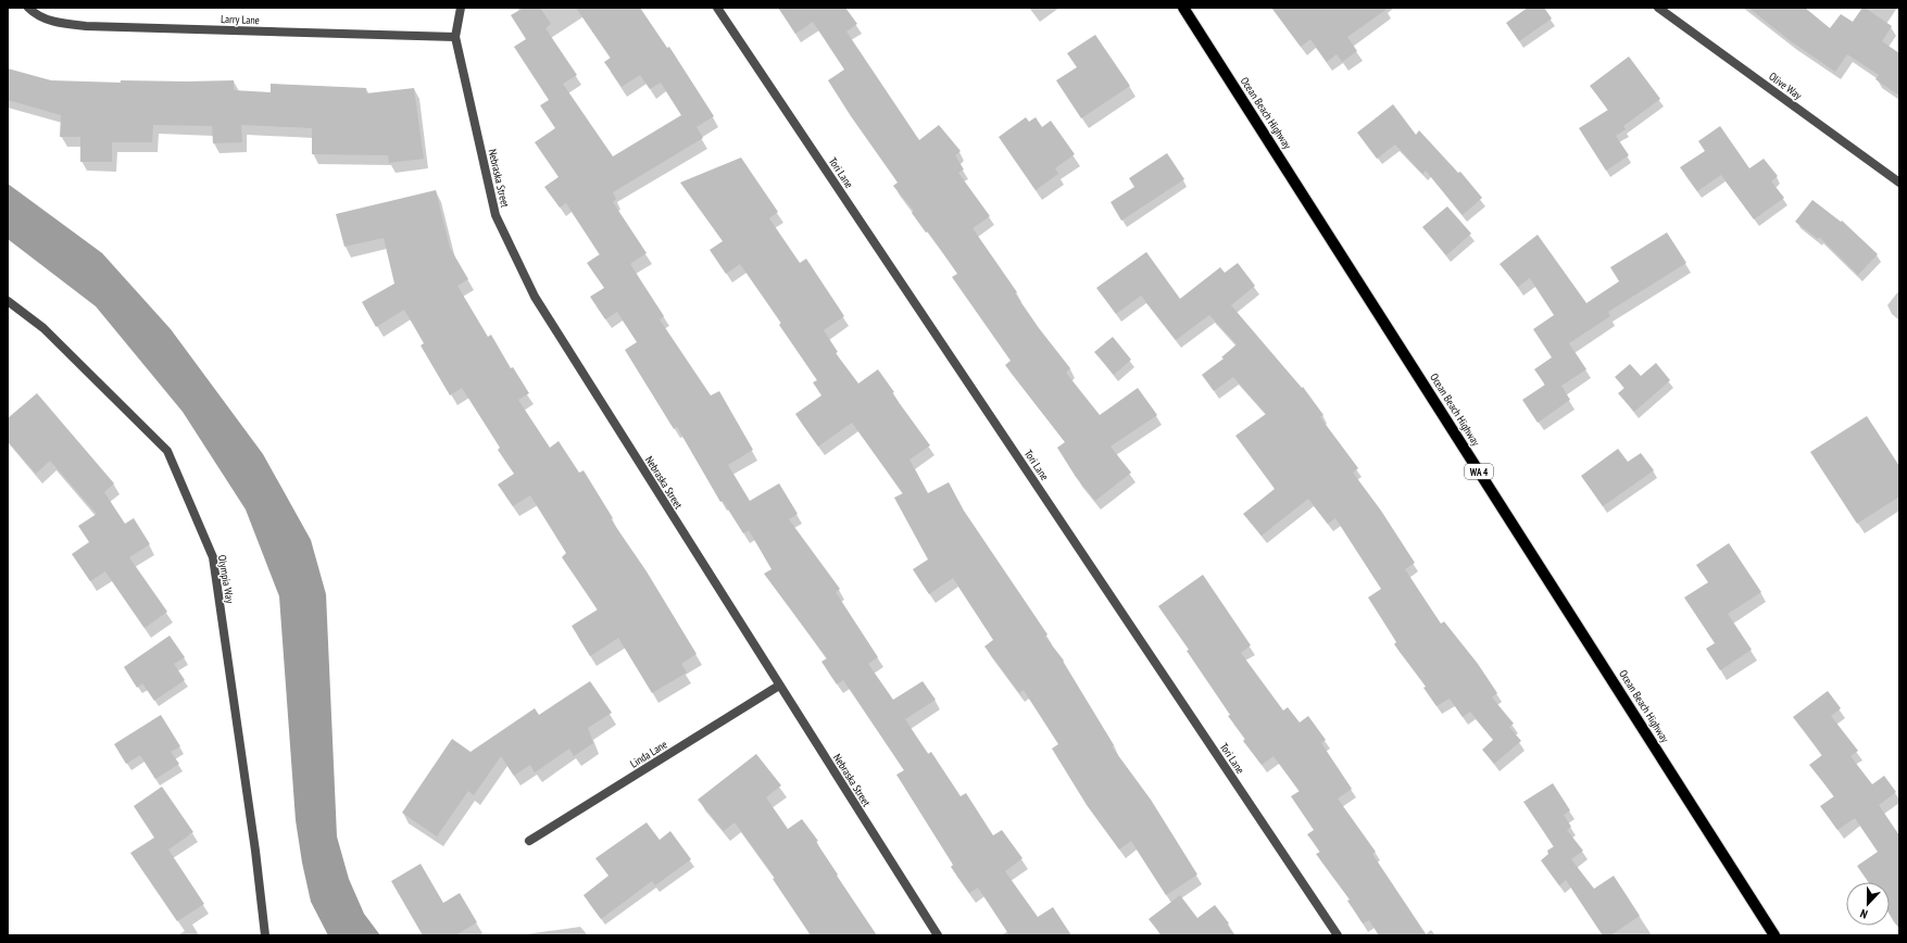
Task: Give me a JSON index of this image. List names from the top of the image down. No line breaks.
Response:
{"streets":{"main road":["Ocean Beach Highway","WA 4"],"street":["Larry Lane","Olive Way","Tori Lane","Nebraska Street","Olympia Way","Linda Lane"]},"crossings":[["Larry Lane","Nebraska Street"],["Nebraska Street","Linda Lane"]],"north":"bottom"}
